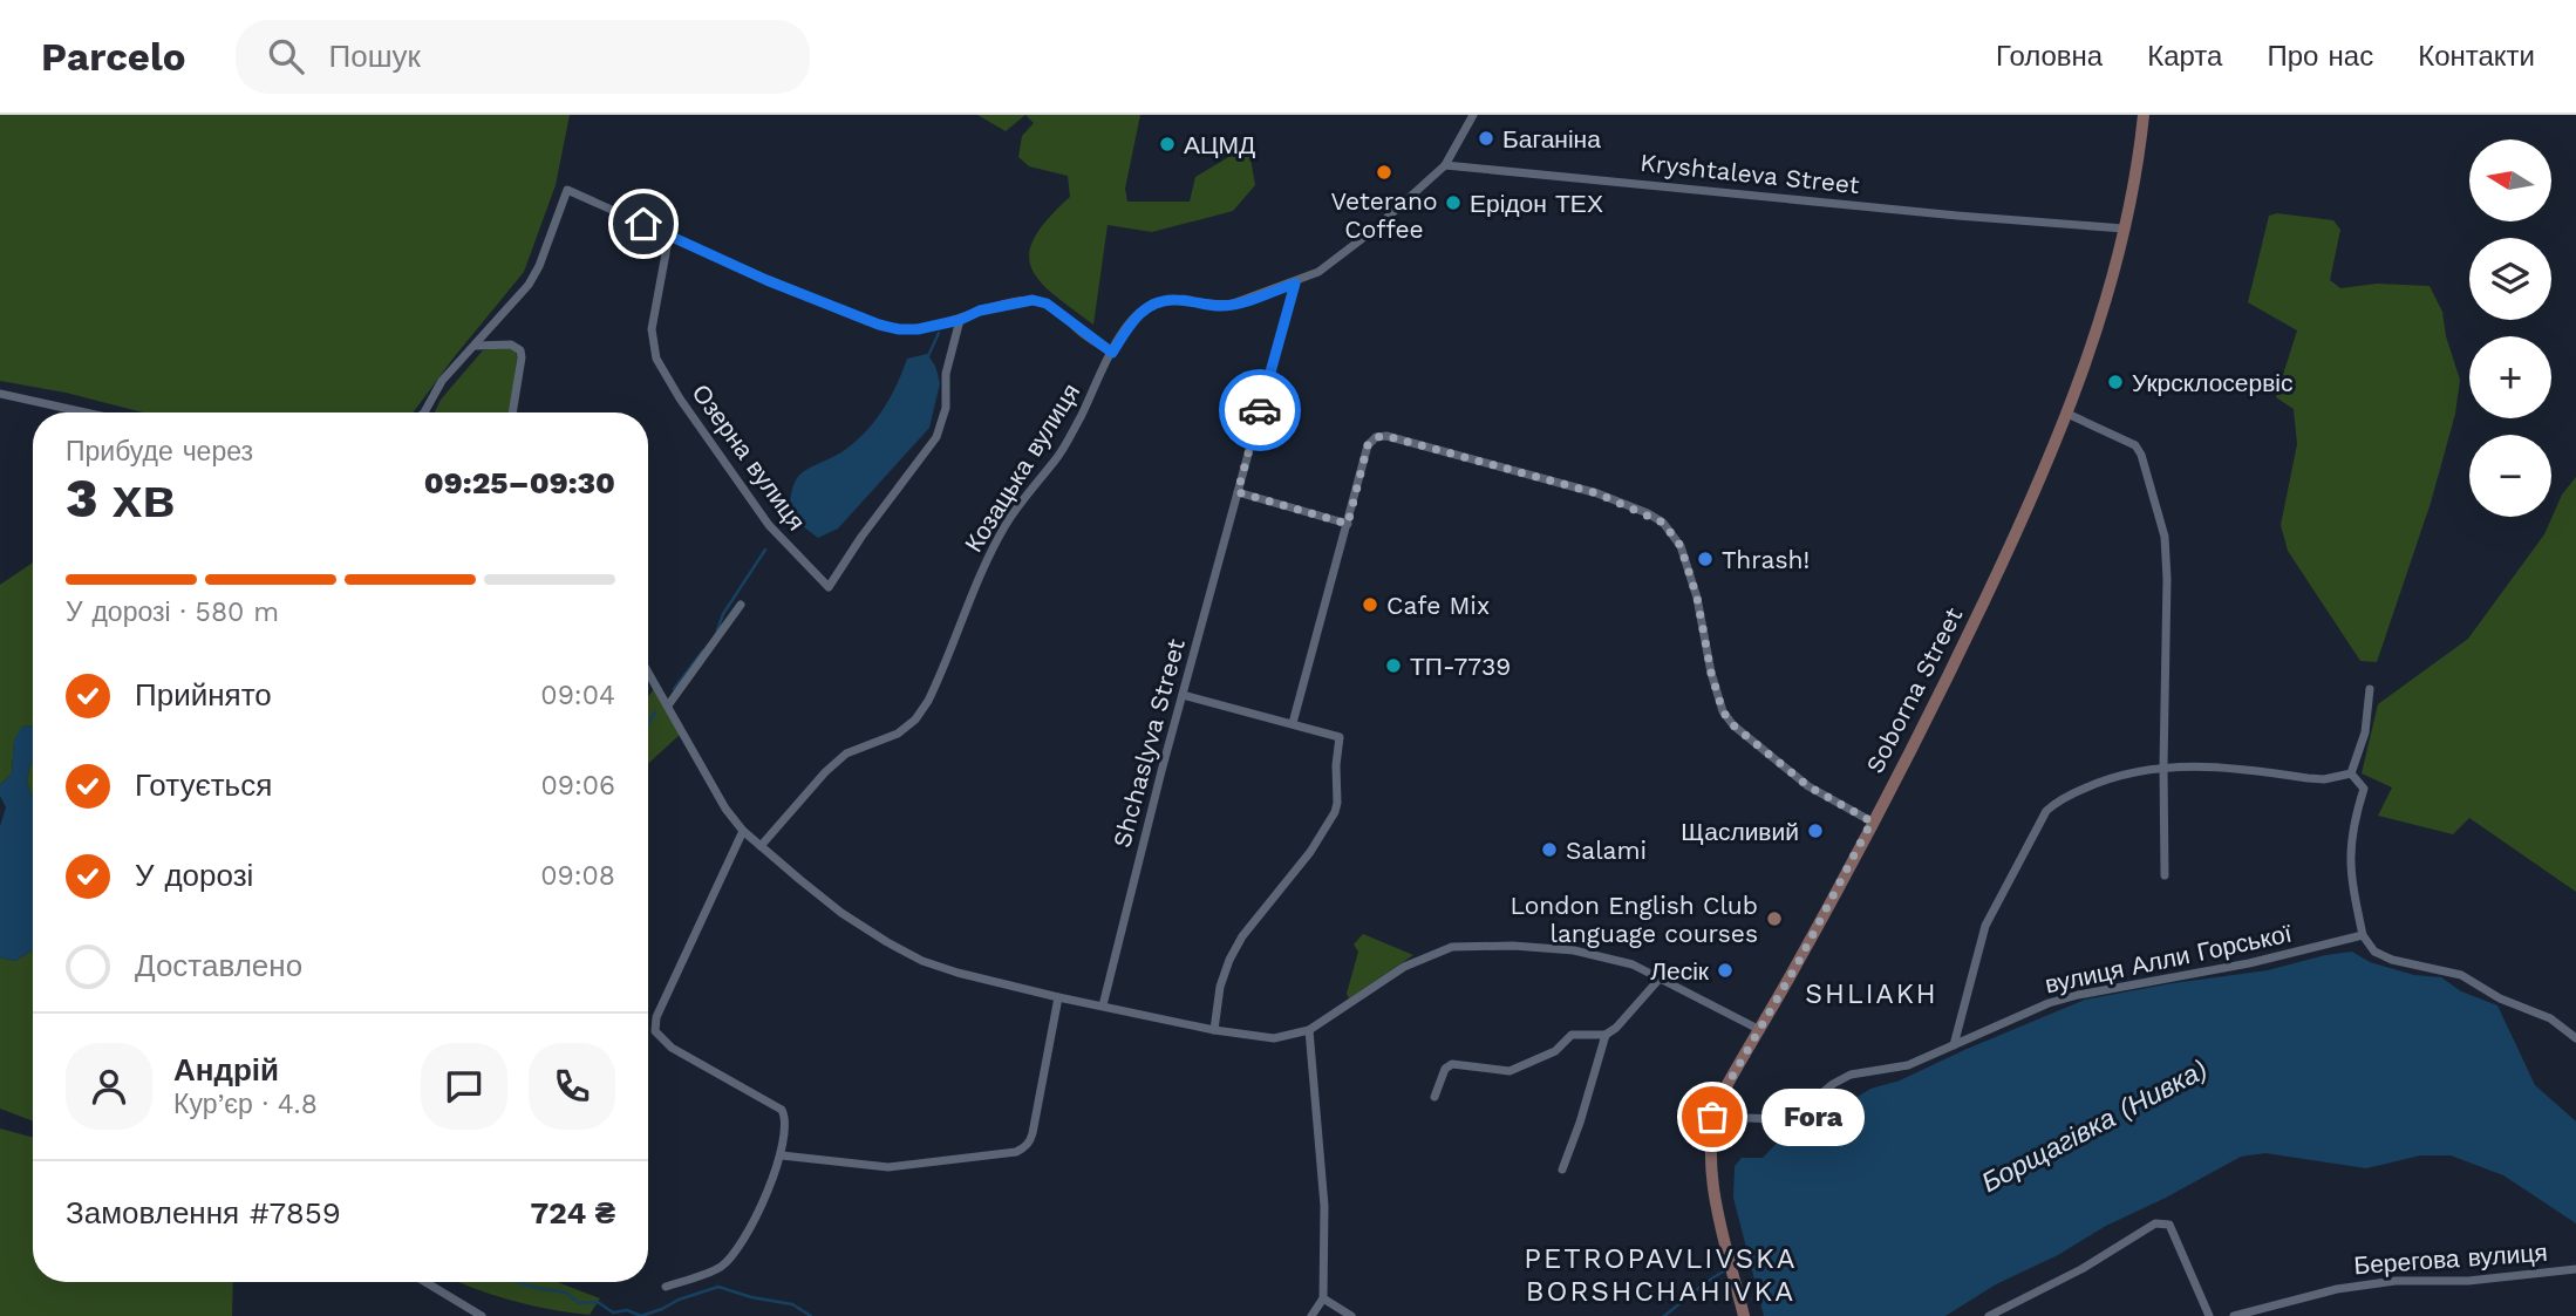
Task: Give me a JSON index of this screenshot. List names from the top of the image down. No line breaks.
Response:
{"streets":{"main road":["Soborna Street"],"street":["Kryshtaleva Street","Озерна вулиця","Козацька вулиця","Shchaslyva Street","вулиця Алли Горської","Берегова вулиця"]},"crossings":[["Kryshtaleva Street","Козацька вулиця"],["Kryshtaleva Street","Soborna Street"],["Козацька вулиця","Shchaslyva Street"],["Soborna Street","вулиця Алли Горської"]],"districts":["SHLIAKH","PETROPAVLIVSKA BORSHCHAHIVKA"],"water":["Борщагівка (Нивка)"],"places":["Баганіна","АЦМД","Veterano Coffee","Ерідон ТЕХ","Укрсклосервіс","Thrash!","Cafe Mix","ТП-7739","Щасливий","Salami","London English Club language courses","Лесік","Fora"],"north":"left","page":{"header":"Parcelo","search":"Пошук","nav":["Головна","Карта","Про нас","Контакти"],"map_buttons":["+","−"],"heading":["3 хв","Прибуде через","09:25–09:30"],"panel":["Андрій","Кур’єр · 4.8","Замовлення #7859","724 ₴"],"bar":"У дорозі · 580 m","list":[["Прийнято","09:04"],["Готується","09:06"],["У дорозі","09:08"],"Доставлено"],"bubble":"Fora"}}
